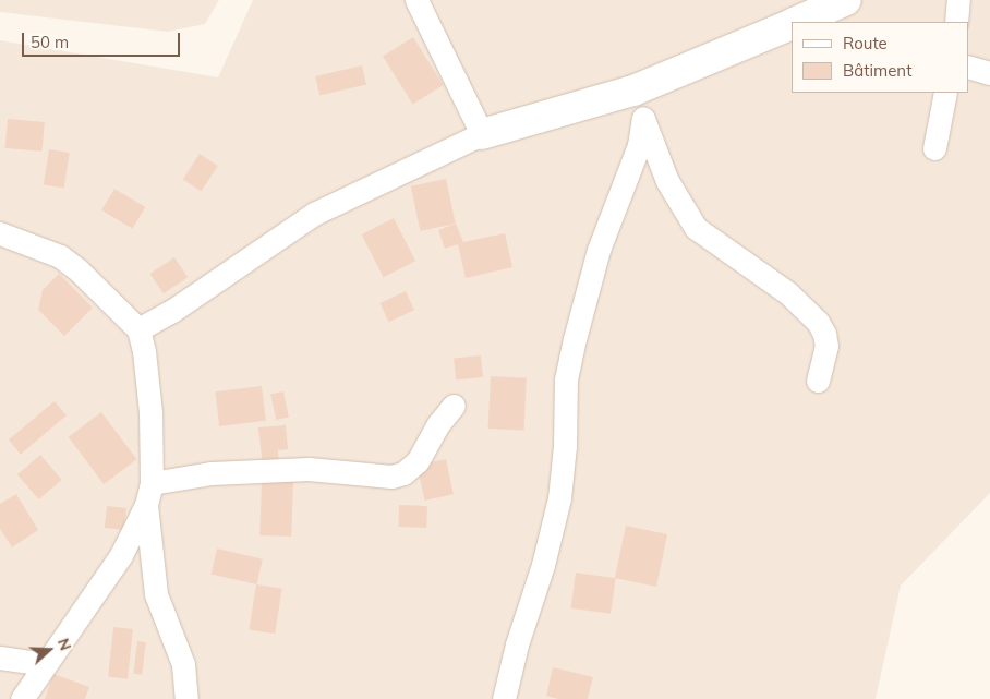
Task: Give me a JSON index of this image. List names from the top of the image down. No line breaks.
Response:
{"legend":["Route","Bâtiment"],"scale_bar":"50 m","north":"right"}
